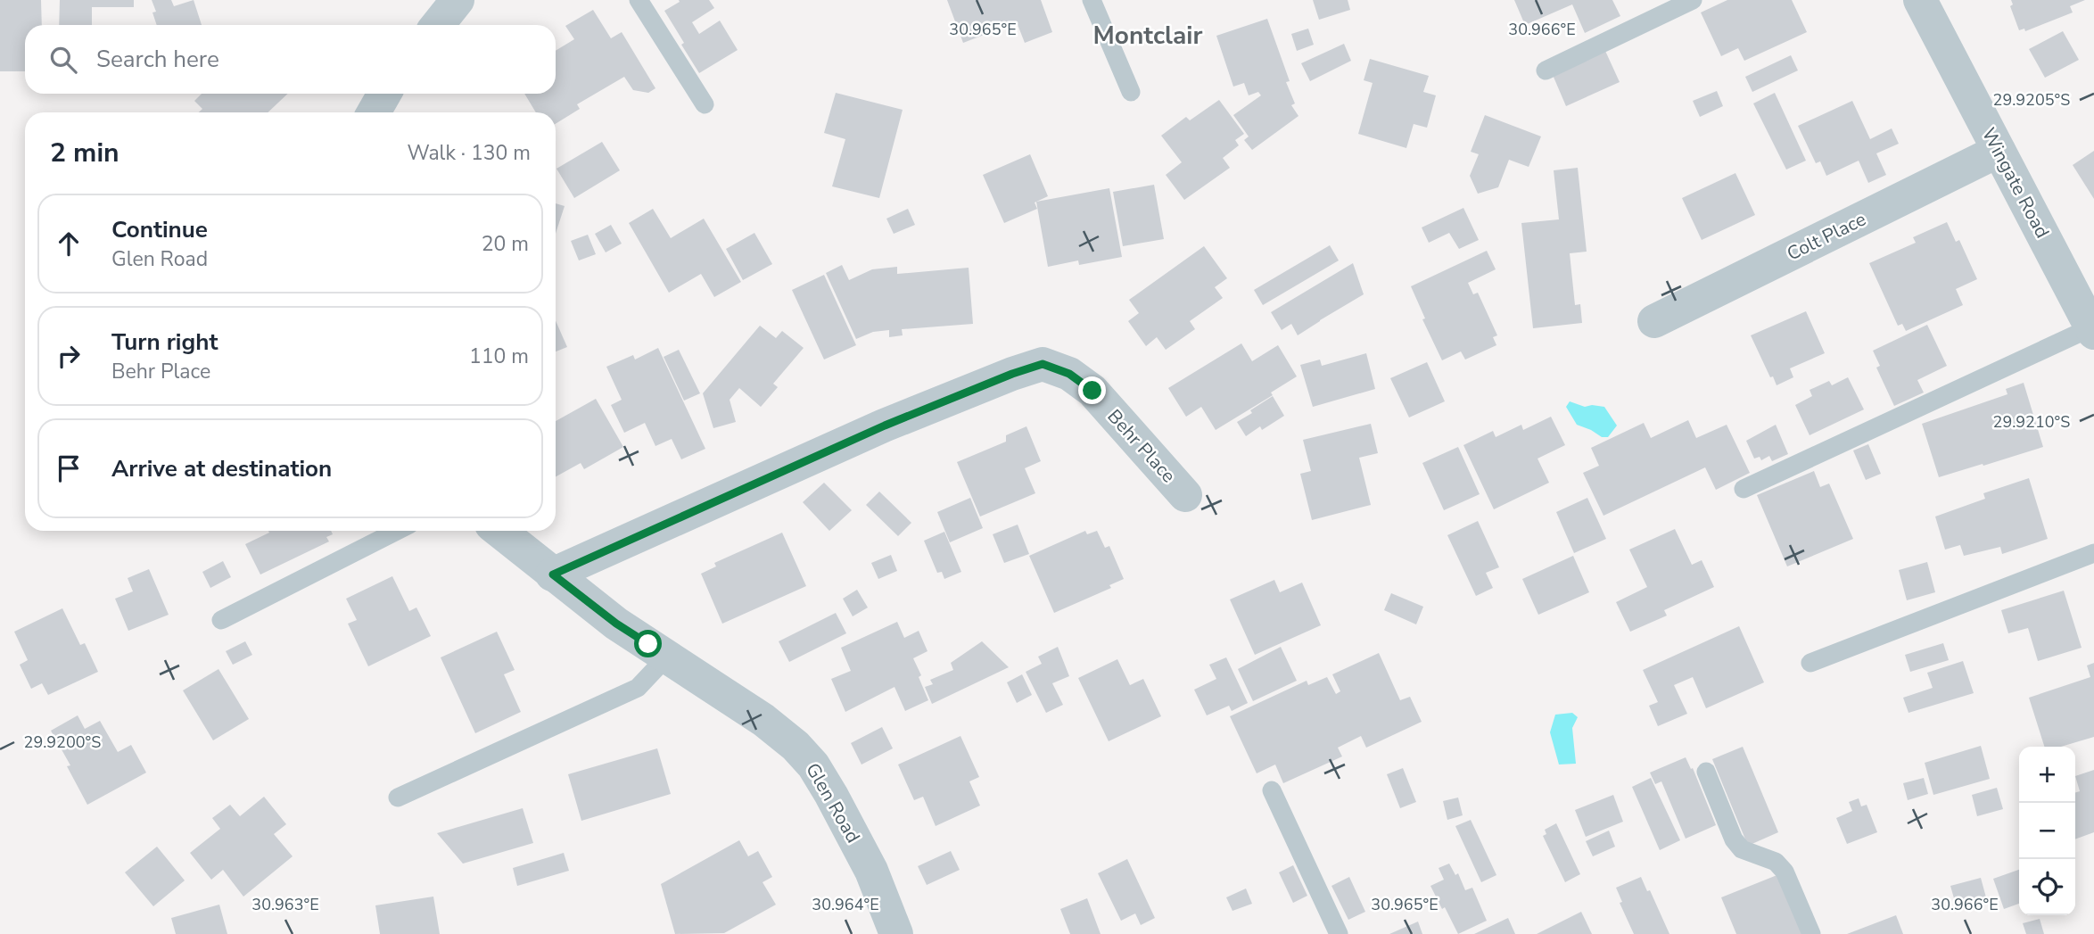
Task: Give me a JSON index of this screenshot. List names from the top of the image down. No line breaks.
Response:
{"streets":{"street":["Wingate Road","Colt Place","Behr Place","Glen Road"]},"crossings":[["Wingate Road","Colt Place"],["Behr Place","Glen Road"]],"districts":["Montclair"],"page":{"search":"Search here","heading":["2 min","Walk · 130 m"],"list":[["Continue","Glen Road","20 m"],["Turn right","Behr Place","110 m"],"Arrive at destination"],"map_buttons":["+","−"]},"coordinates":["30.965°E","30.966°E","29.9205°S","29.9210°S","29.9200°S","30.963°E","30.964°E"]}
